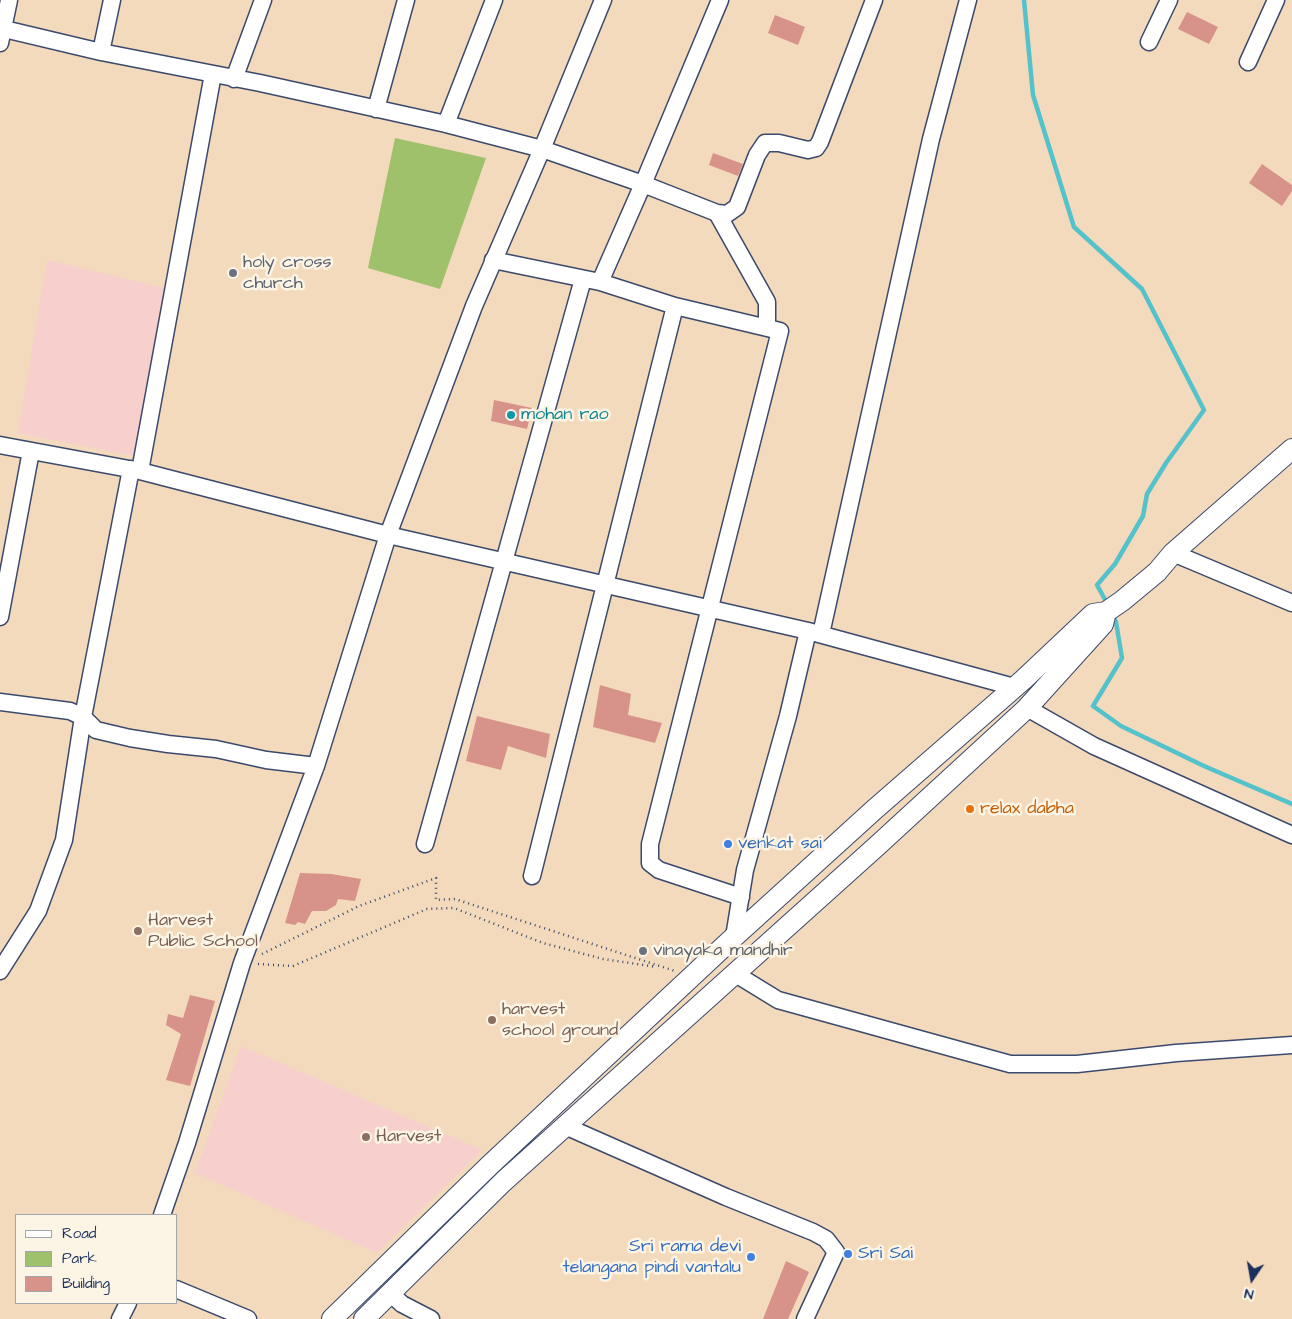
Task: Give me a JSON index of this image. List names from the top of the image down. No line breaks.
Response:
{"places":["holy cross church","mohan rao","relax dabha","venkat sai","Harvest Public School","vinayaka mandhir","harvest school ground","Harvest","Sri Sai","Sri rama devi telangana pindi vantalu"],"legend":["Road","Park","Building"],"north":"bottom"}
